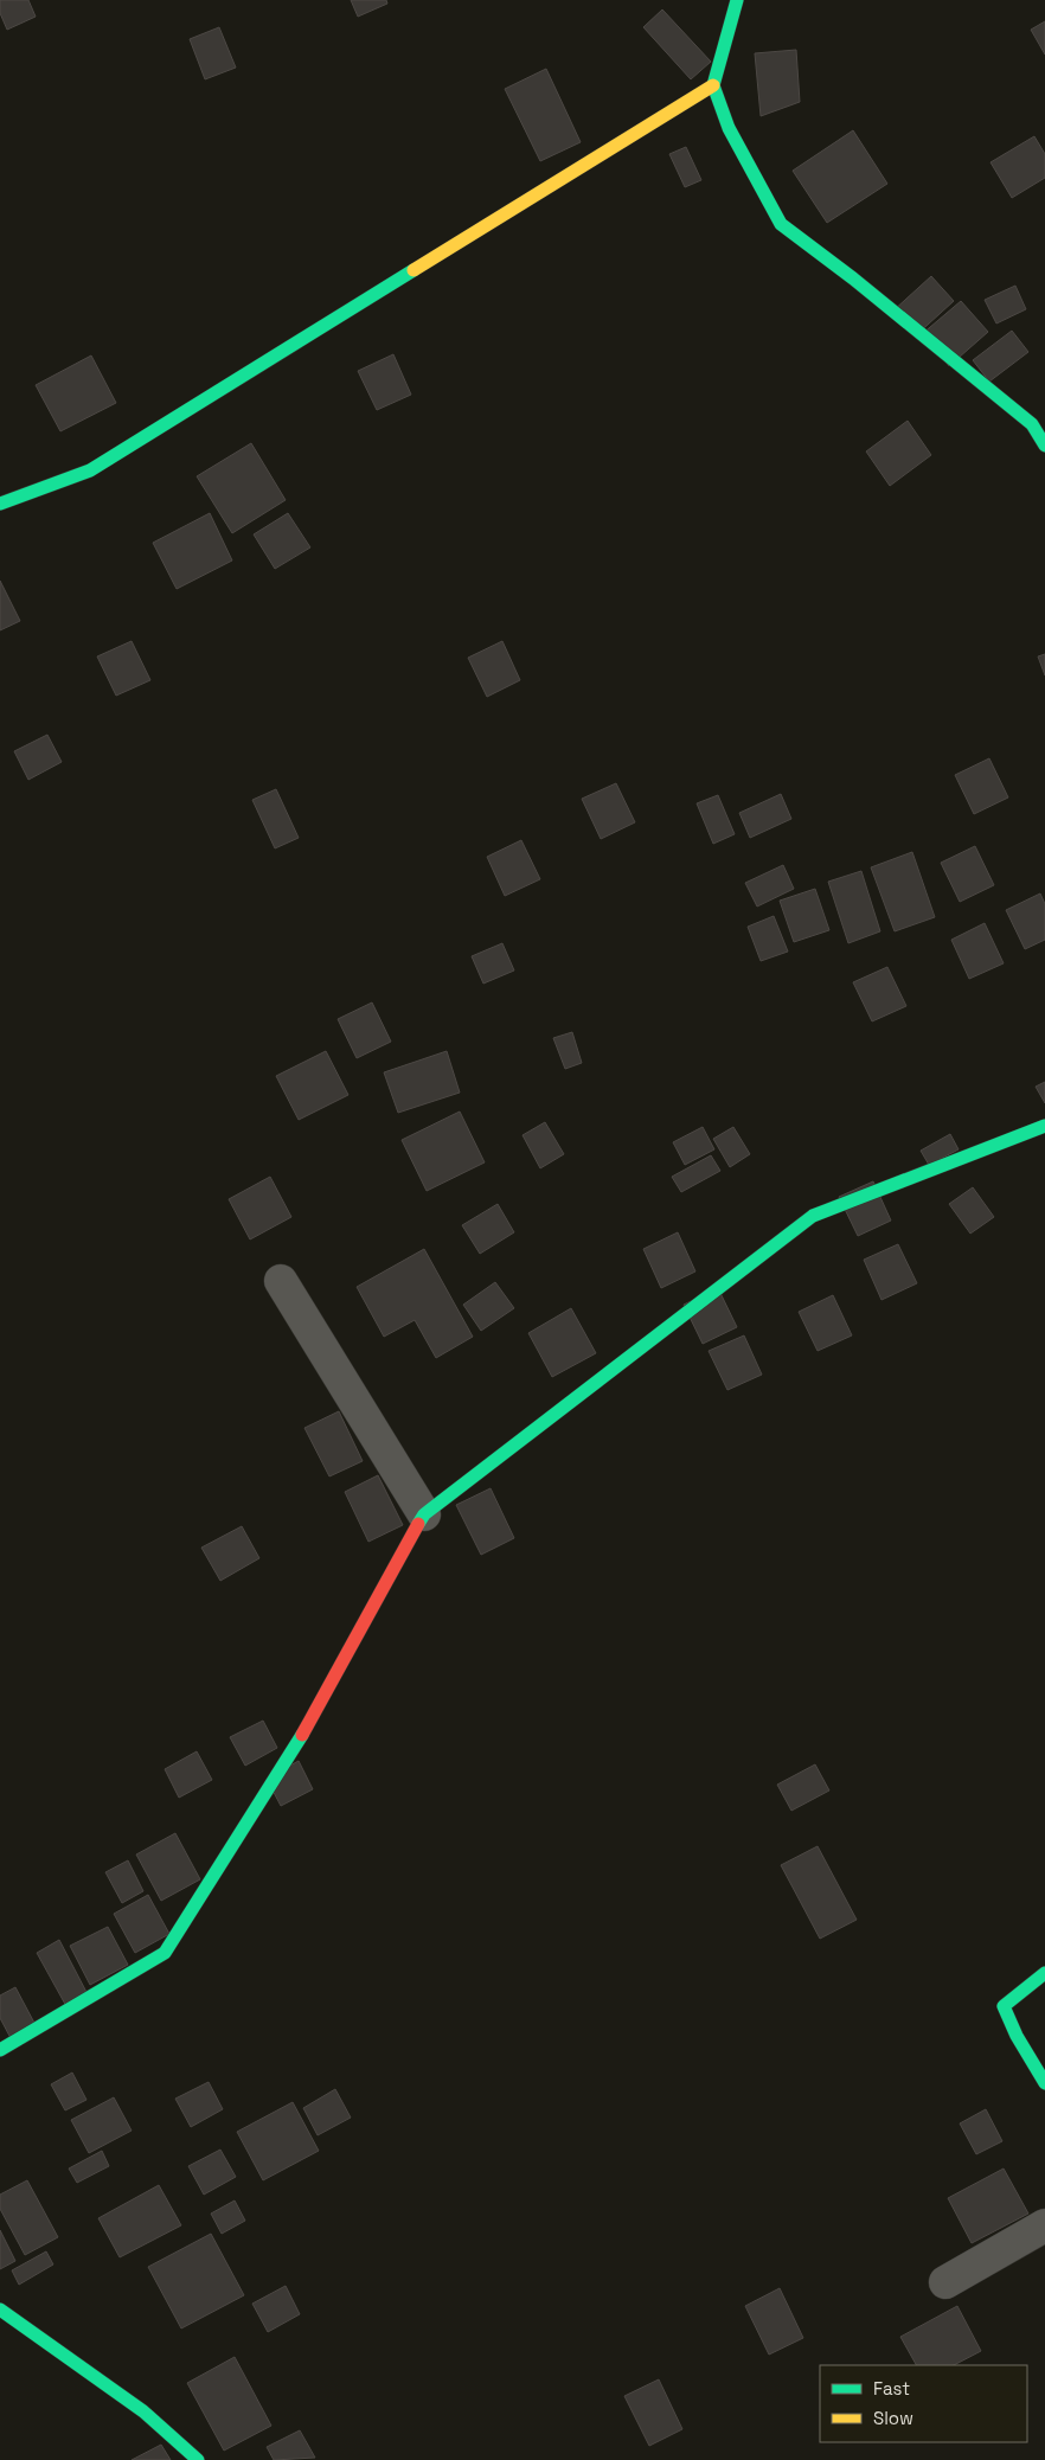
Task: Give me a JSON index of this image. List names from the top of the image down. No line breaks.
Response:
{"legend":["Fast","Slow"]}
